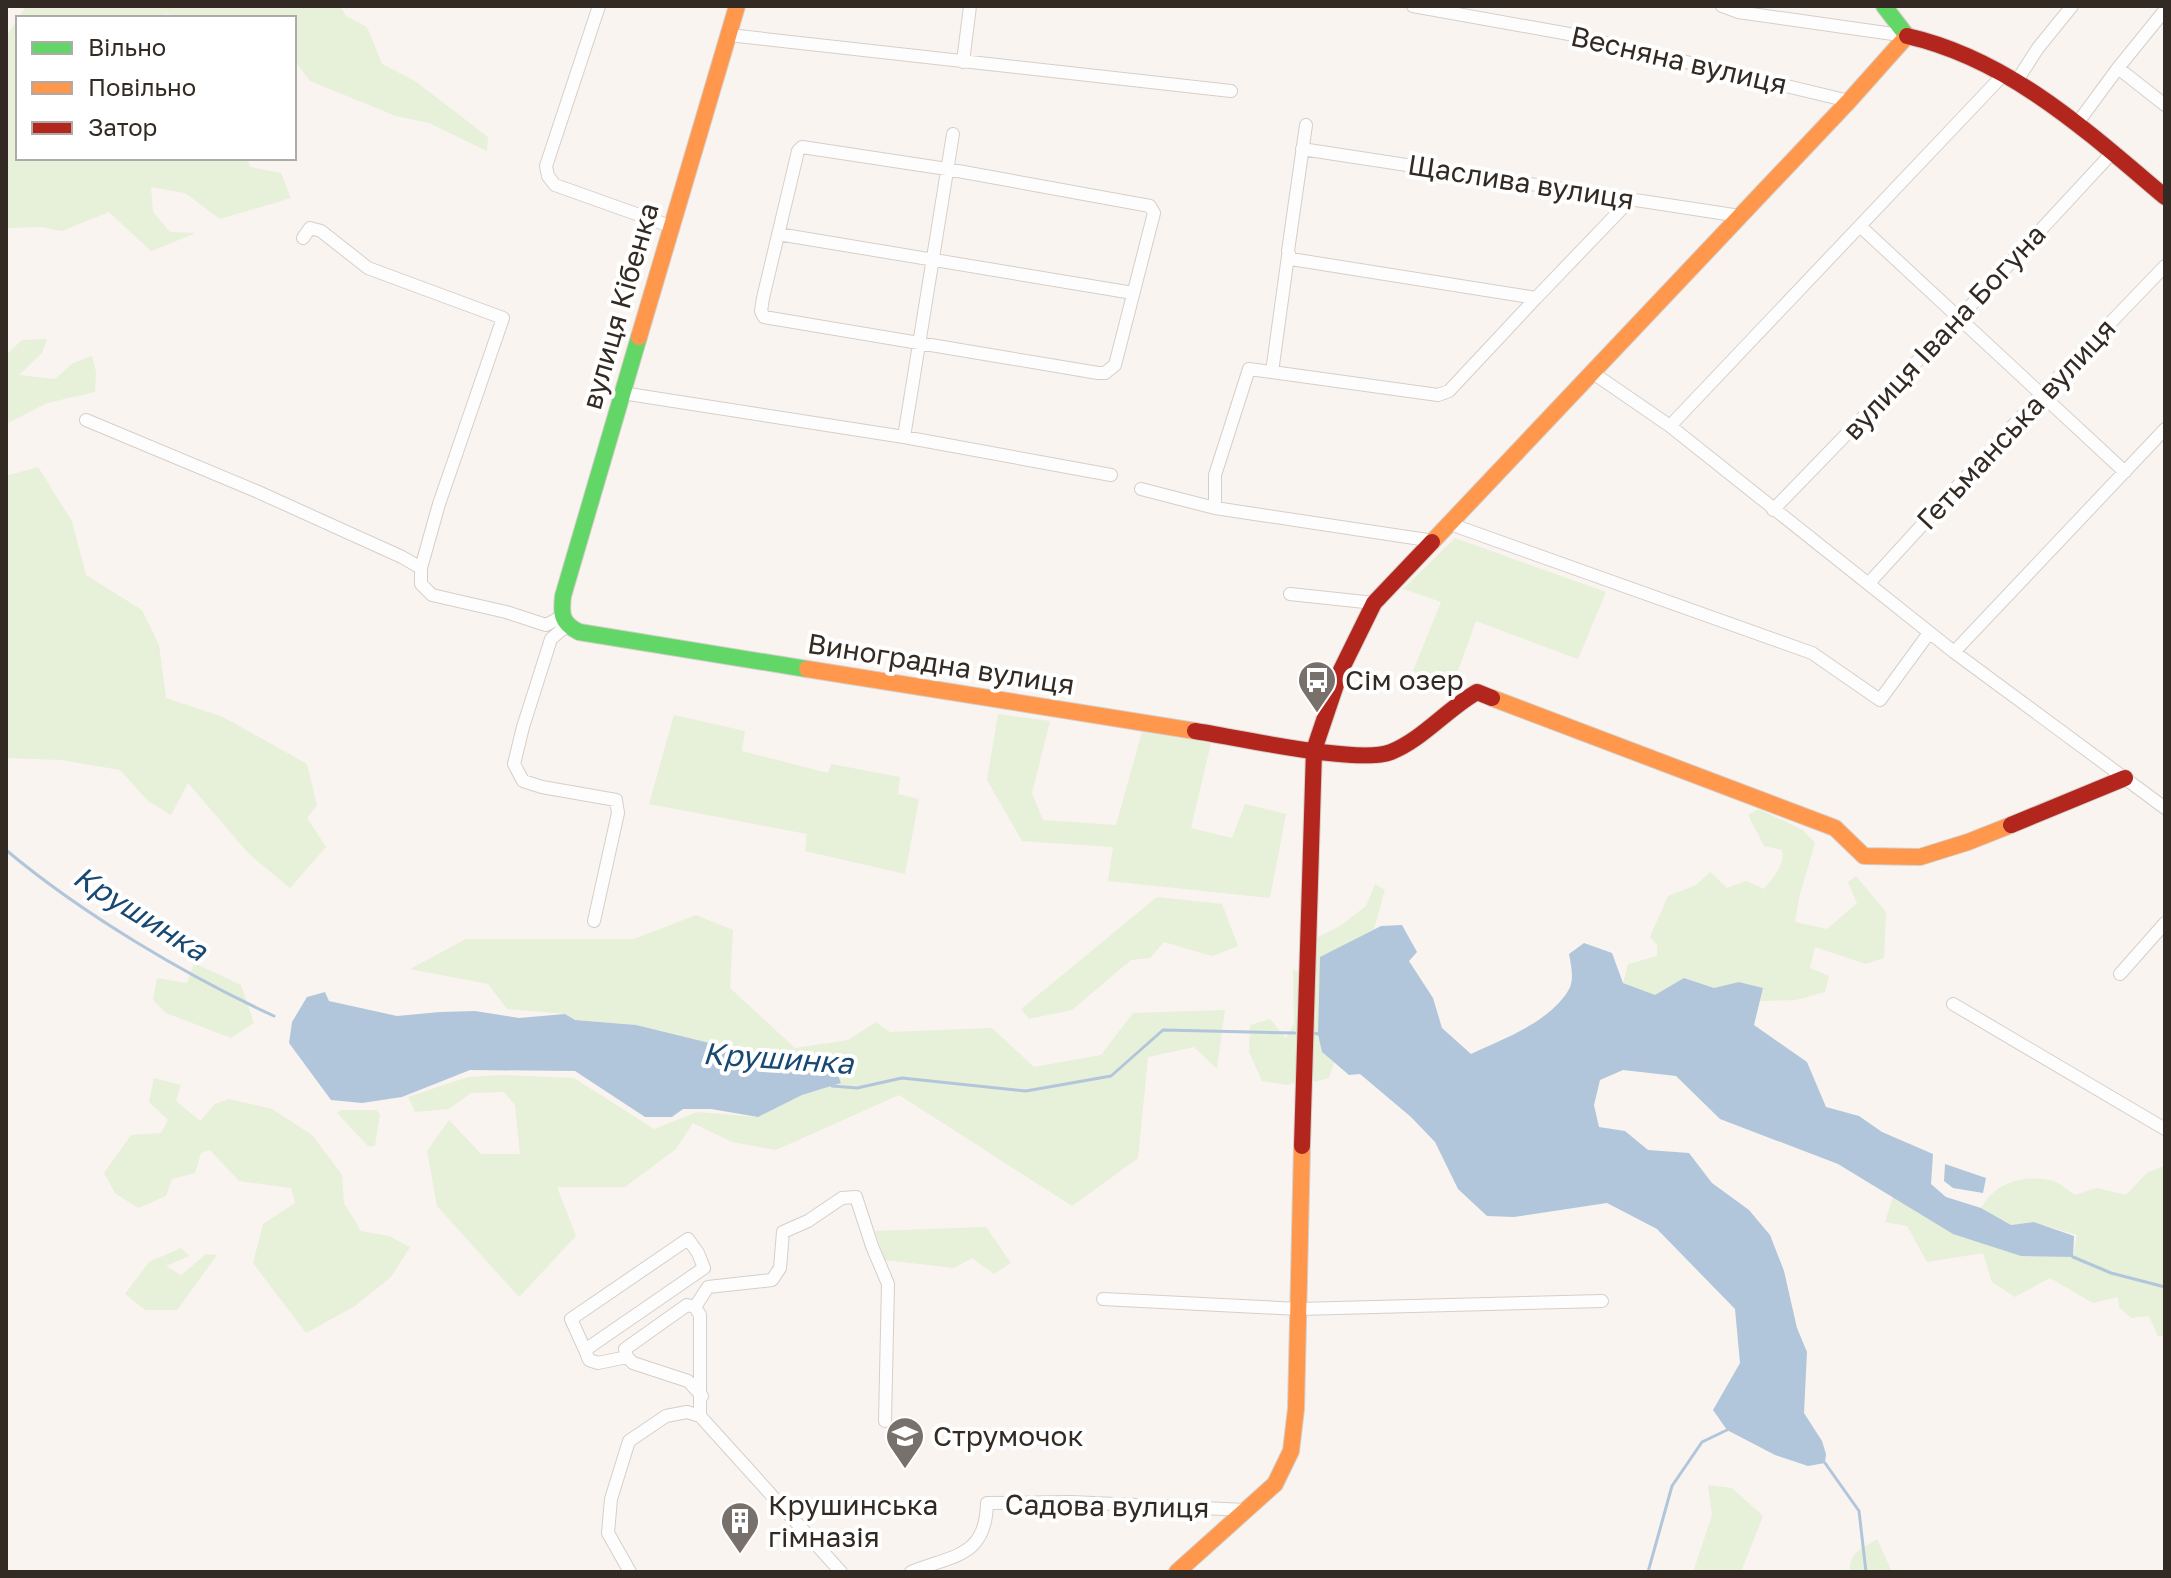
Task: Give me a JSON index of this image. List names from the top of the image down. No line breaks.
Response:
{"streets":{"street":["Весняна вулиця","Щаслива вулиця","вулиця Кібенка","вулиця Івана Богуна","Гетьманська вулиця","Виноградна вулиця","Садова вулиця"]},"crossings":[["вулиця Кібенка","Виноградна вулиця"]],"water":["Крушинка"],"places":{"bus stop":["Сім озер"],"school or university":["Струмочок"],"building":["Крушинська гімназія"]},"legend":["Вільно","Повільно","Затор"]}
